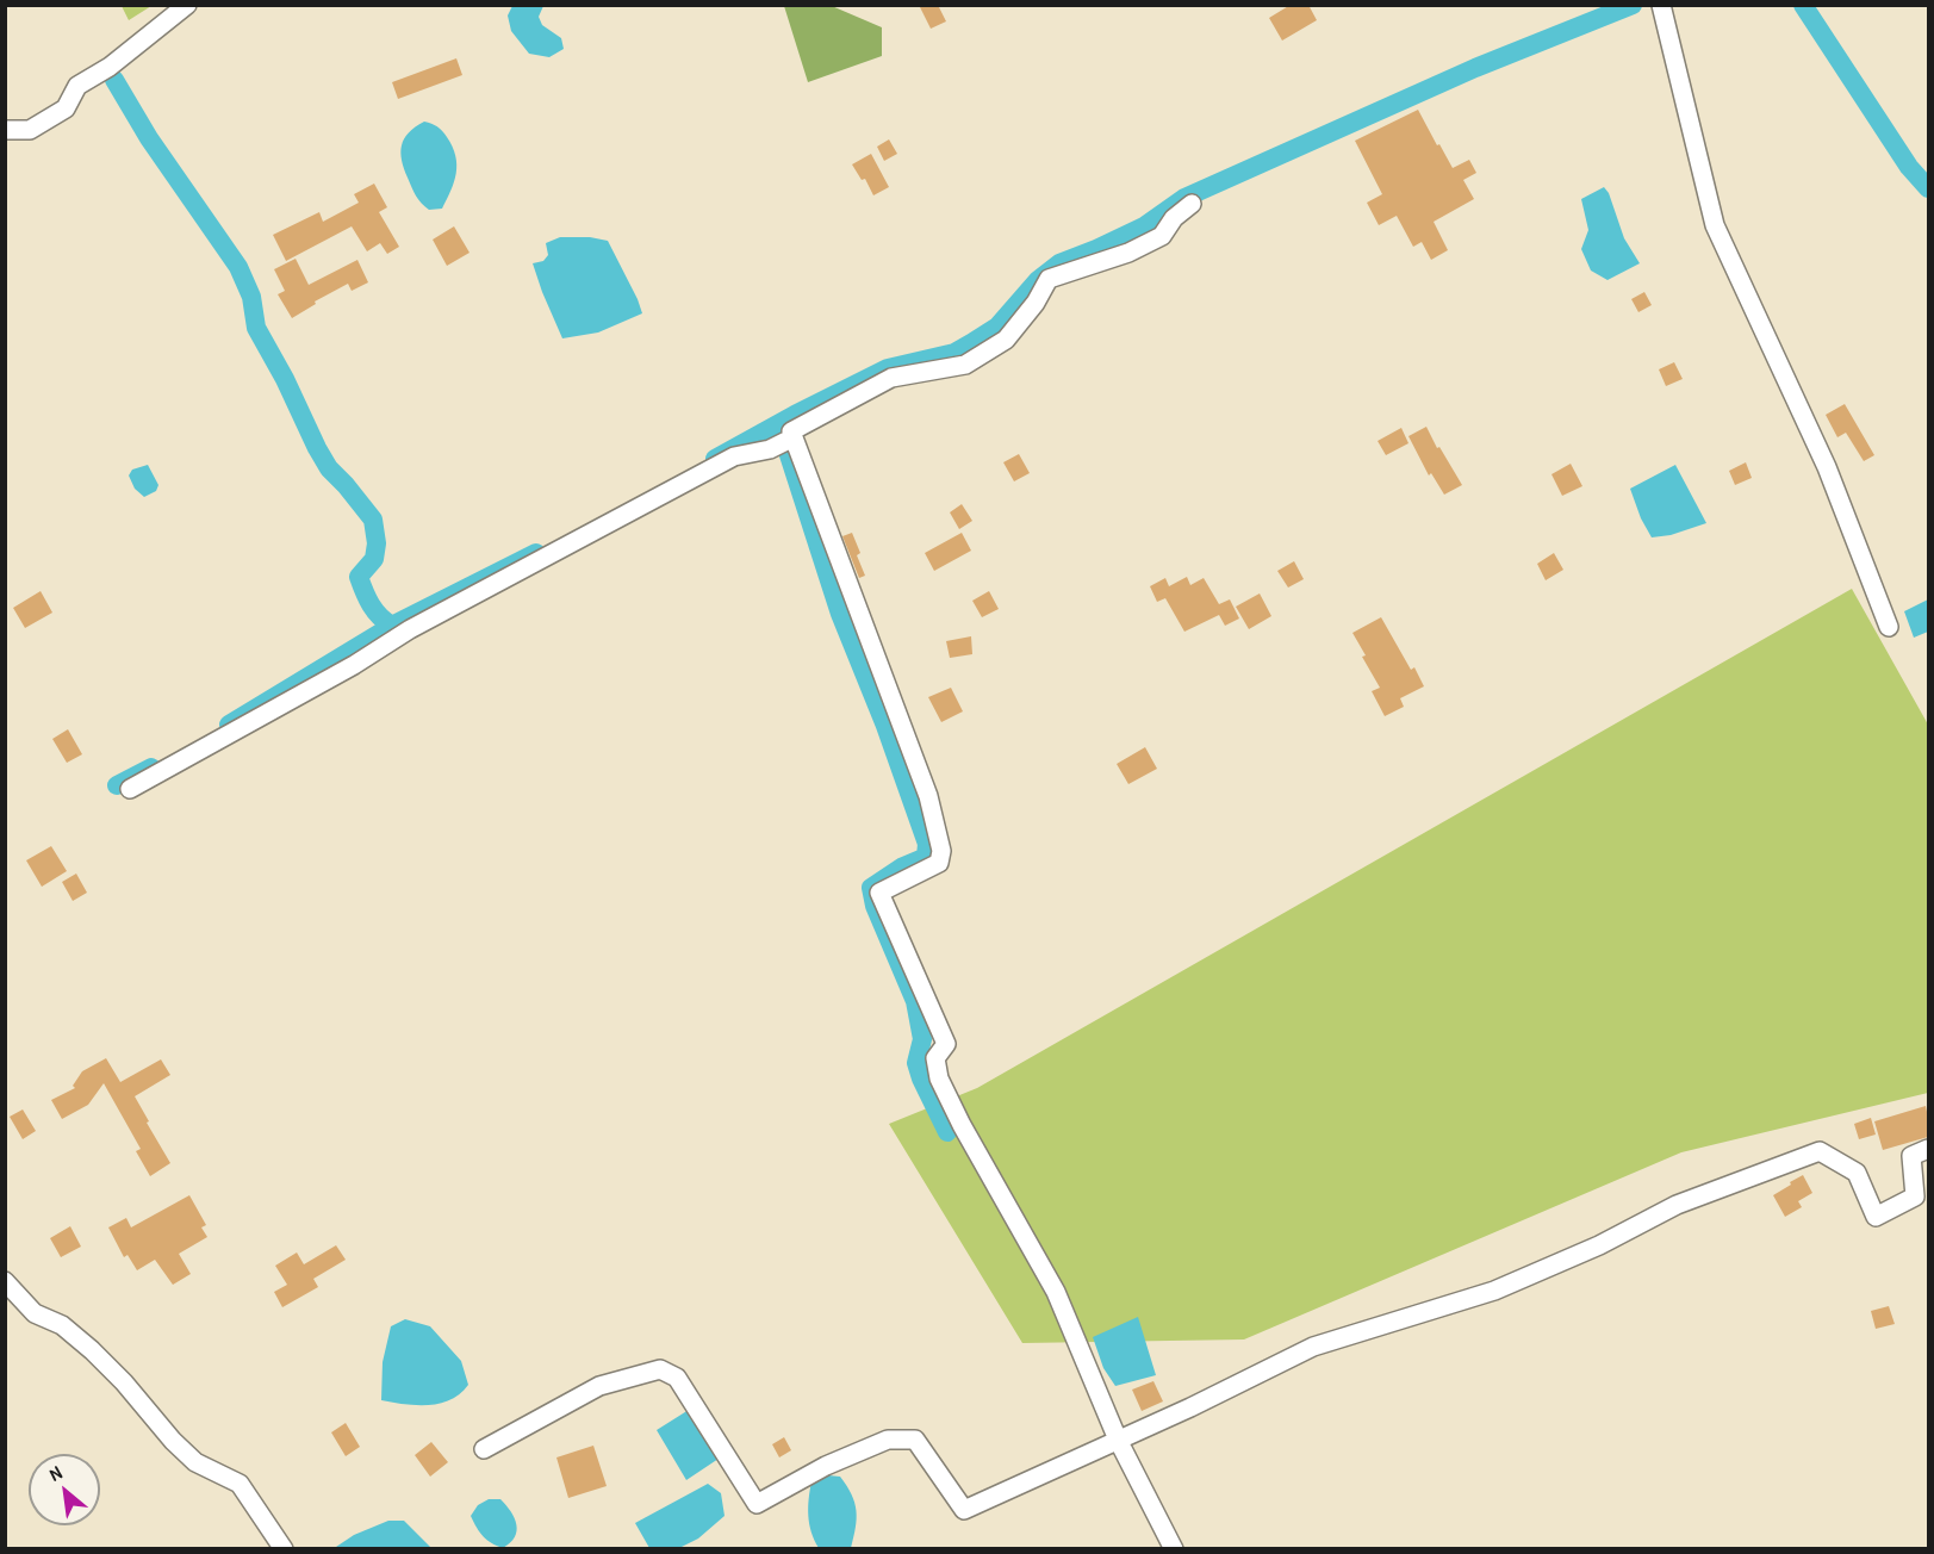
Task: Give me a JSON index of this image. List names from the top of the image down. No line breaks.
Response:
{"north":"top left"}
